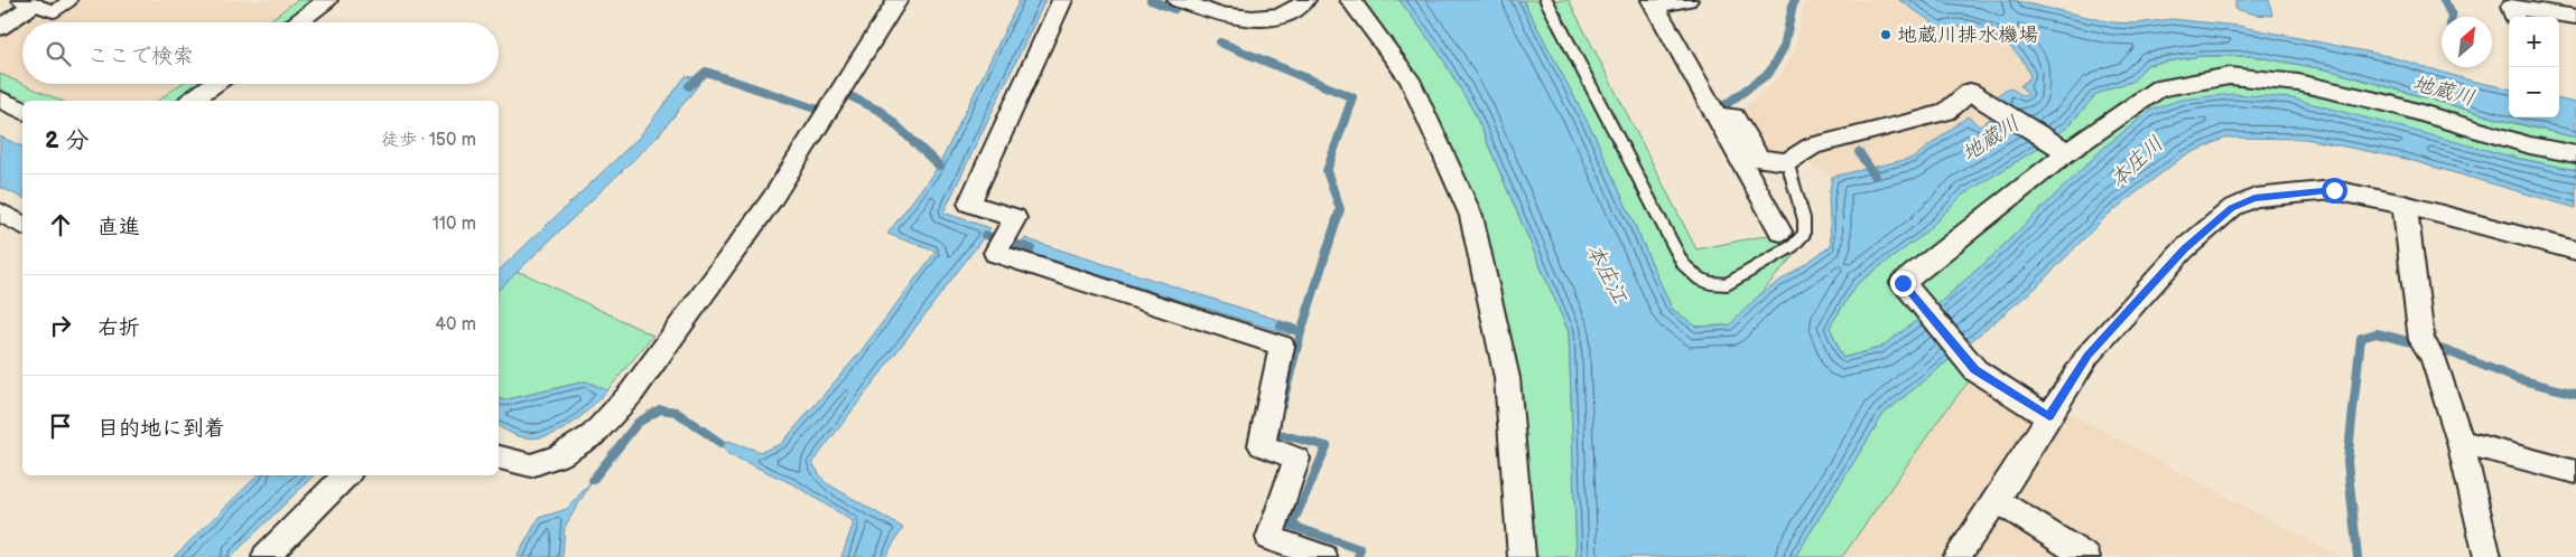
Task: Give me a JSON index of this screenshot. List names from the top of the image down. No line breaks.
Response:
{"water":["地蔵川","本庄川","本庄江"],"places":["地蔵川排水機場"],"north":"top right","page":{"map_buttons":["+","−"],"search":"ここで検索","heading":["2 分","徒歩 · 150 m"],"list":[["直進","110 m"],["右折","40 m"],"目的地に到着"]}}
